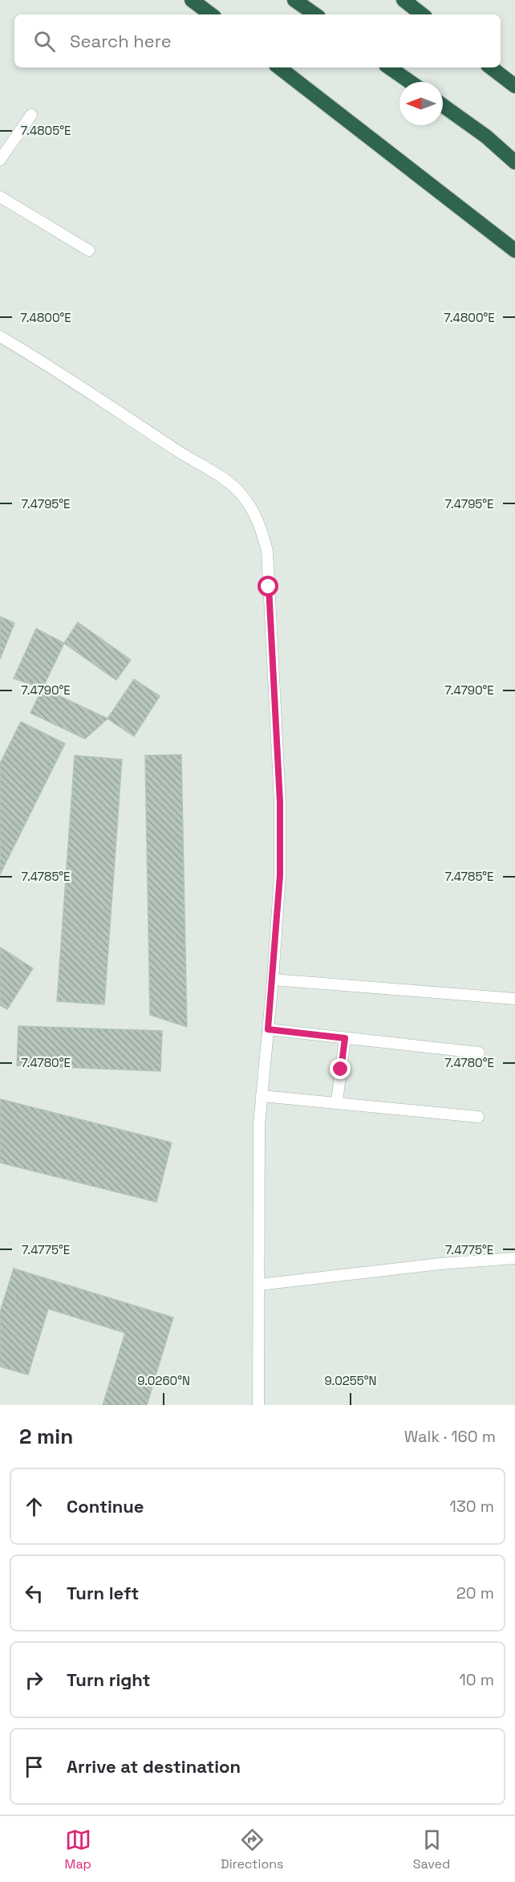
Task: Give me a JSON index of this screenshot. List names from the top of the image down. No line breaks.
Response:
{"north":"left","page":{"search":"Search here","heading":["2 min","Walk · 160 m"],"list":[["Continue","130 m"],["Turn left","20 m"],["Turn right","10 m"],"Arrive at destination"],"nav":["Map","Directions","Saved"]},"coordinates":["7.4805°E","7.4800°E","7.4795°E","7.4790°E","7.4785°E","7.4780°E","7.4775°E","9.0260°N","9.0255°N"]}
